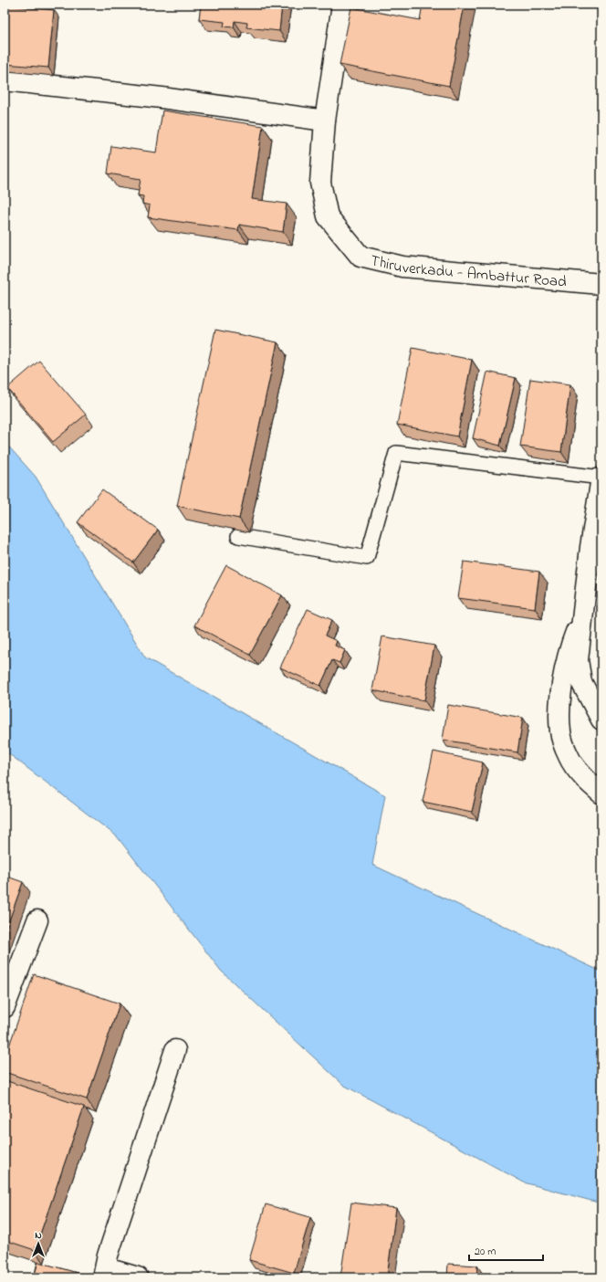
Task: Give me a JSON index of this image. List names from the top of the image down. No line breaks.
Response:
{"streets":{"street":["Thiruverkadu - Ambattur Road"]},"scale_bar":"20 m","north":"top"}
